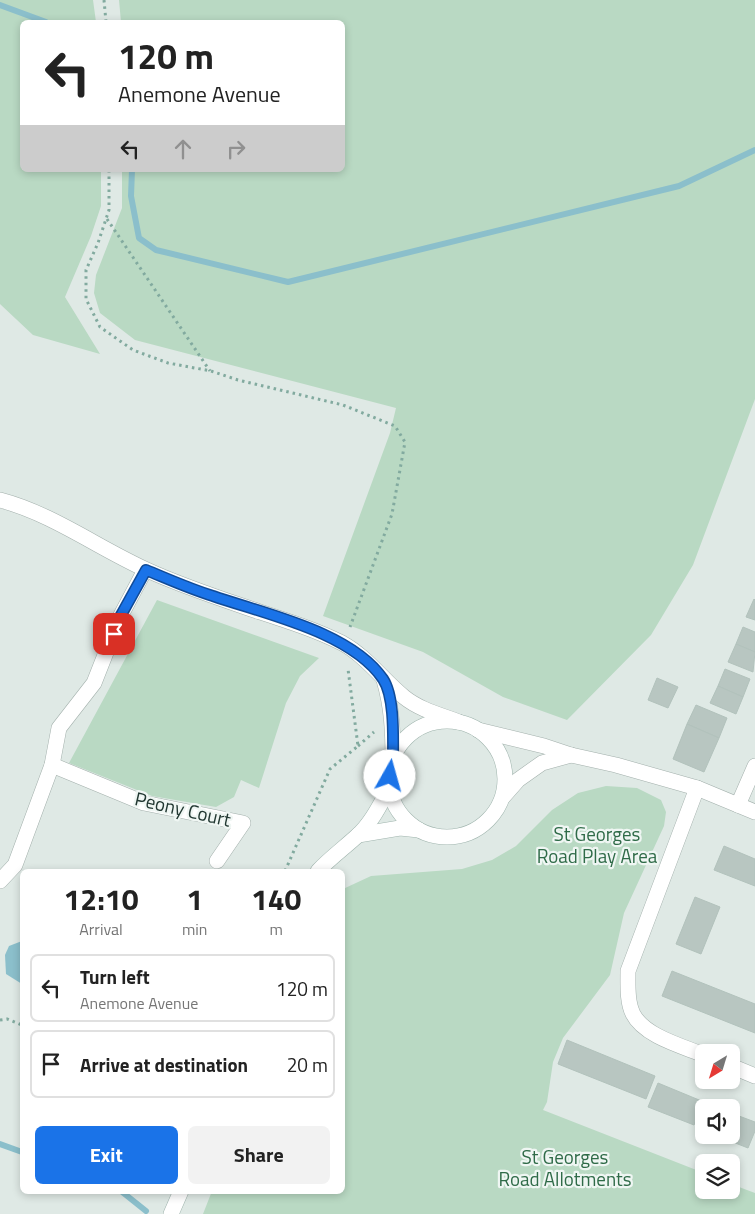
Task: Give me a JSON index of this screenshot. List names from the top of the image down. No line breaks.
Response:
{"streets":{"street":["Peony Court"]},"parks":["St Georges Road Play Area","St Georges Road Allotments"],"north":"bottom left","page":{"turn":["120 m","Anemone Avenue"],"eta":["12:10","Arrival","1","min","140","m"],"list":[{"name":"Turn left","note":"Anemone Avenue","value":"120 m"},{"name":"Arrive at destination","value":"20 m"}],"buttons":["Exit","Share"]}}
